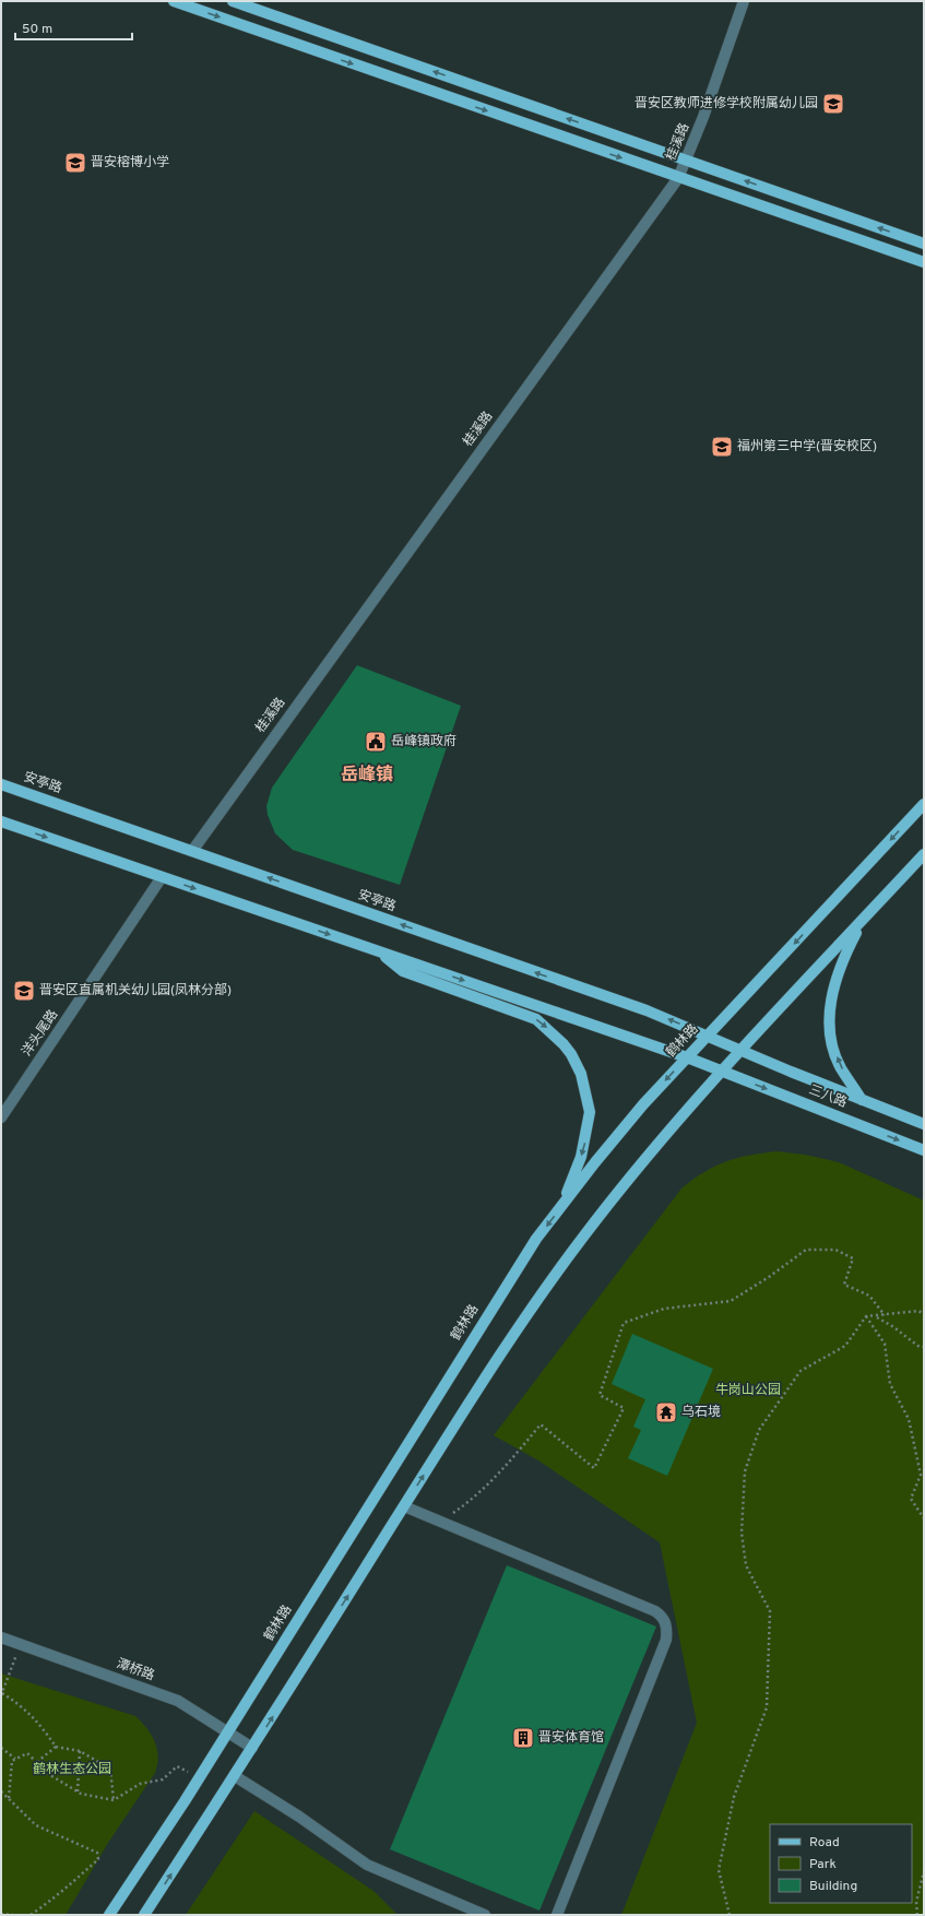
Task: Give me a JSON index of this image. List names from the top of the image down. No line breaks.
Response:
{"streets":{"main road":["安亭路","鹤林路","三八路"],"street":["桂溪路","洋头尾路","潭桥路"]},"crossings":[["桂溪路","安亭路"],["安亭路","鹤林路"],["安亭路","三八路"],["鹤林路","潭桥路"]],"districts":["岳峰镇"],"parks":["牛岗山公园","鹤林生态公园"],"places":{"school or university":["晋安区教师进修学校附属幼儿园","晋安榕博小学","福州第三中学(晋安校区)","晋安区直属机关幼儿园(凤林分部)"],"public building":["岳峰镇政府"],"temple":["乌石境"],"building":["晋安体育馆"]},"legend":["Road","Park","Building"],"scale_bar":"50 m"}
